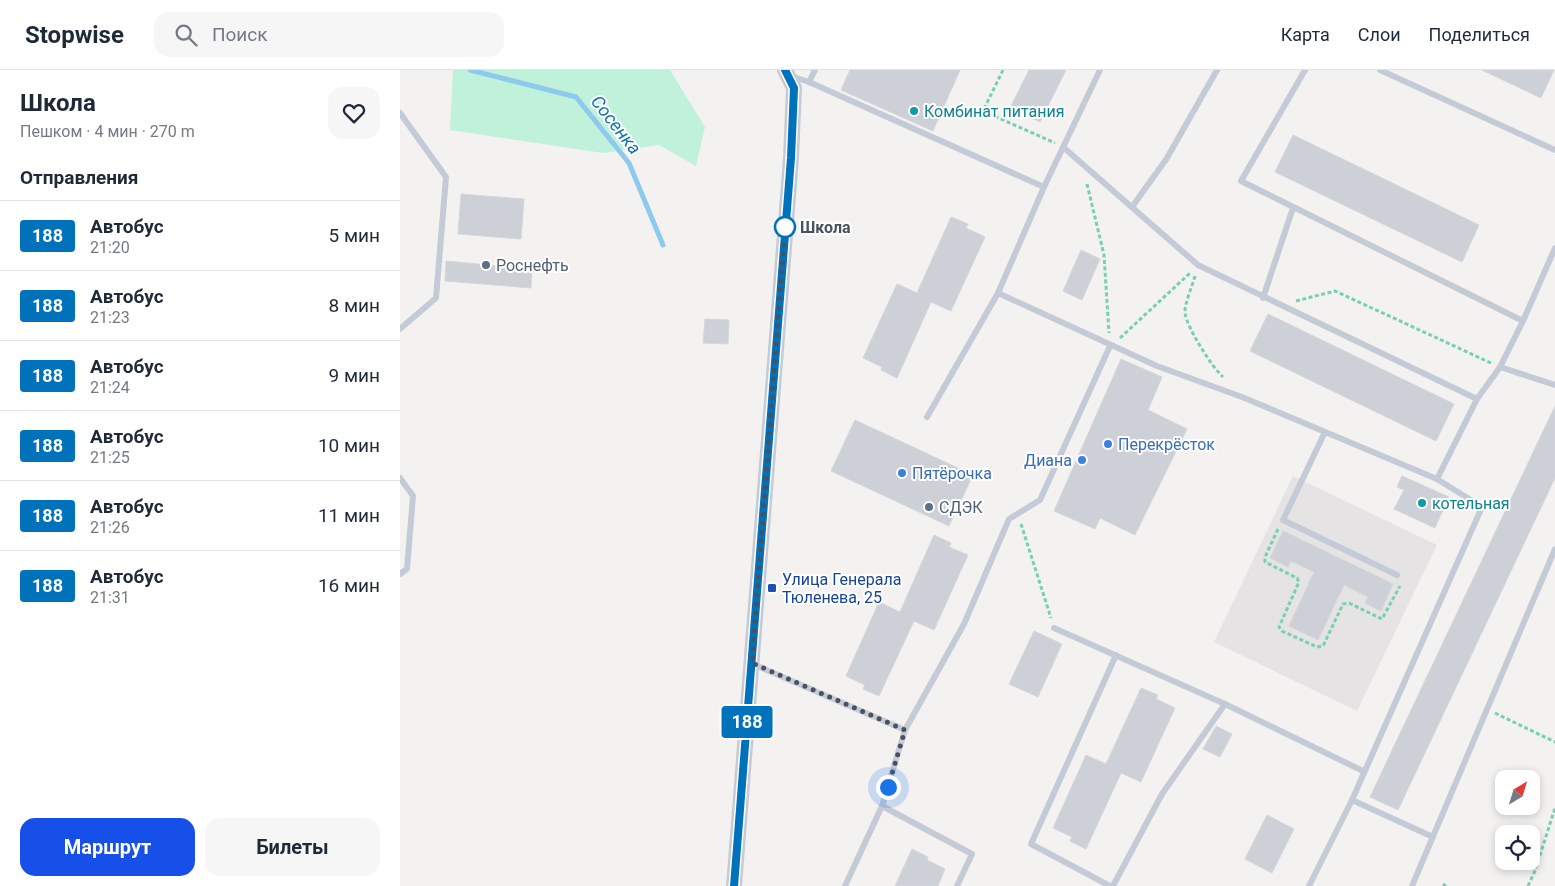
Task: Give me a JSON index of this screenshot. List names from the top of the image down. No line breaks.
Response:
{"water":["Сосенка"],"places":{"other":["Комбинат питания","Школа","Роснефть","Перекрёсток","Диана","Пятёрочка","котельная","СДЭК"],"transit":["Улица Генерала Тюленева, 25"]},"lines":["bus line 188"],"north":"top right","page":{"header":"Stopwise","search":"Поиск","nav":["Карта","Слои","Поделиться"],"heading":[["Школа","Пешком · 4 мин · 270 m"],"Отправления"],"on_map":"188","list":[{"mark":"188","name":"Автобус","note":"21:20","value":"5 мин"},{"mark":"188","name":"Автобус","note":"21:23","value":"8 мин"},{"mark":"188","name":"Автобус","note":"21:24","value":"9 мин"},{"mark":"188","name":"Автобус","note":"21:25","value":"10 мин"},{"mark":"188","name":"Автобус","note":"21:26","value":"11 мин"},{"mark":"188","name":"Автобус","note":"21:31","value":"16 мин"}],"buttons":["Маршрут","Билеты"]}}
